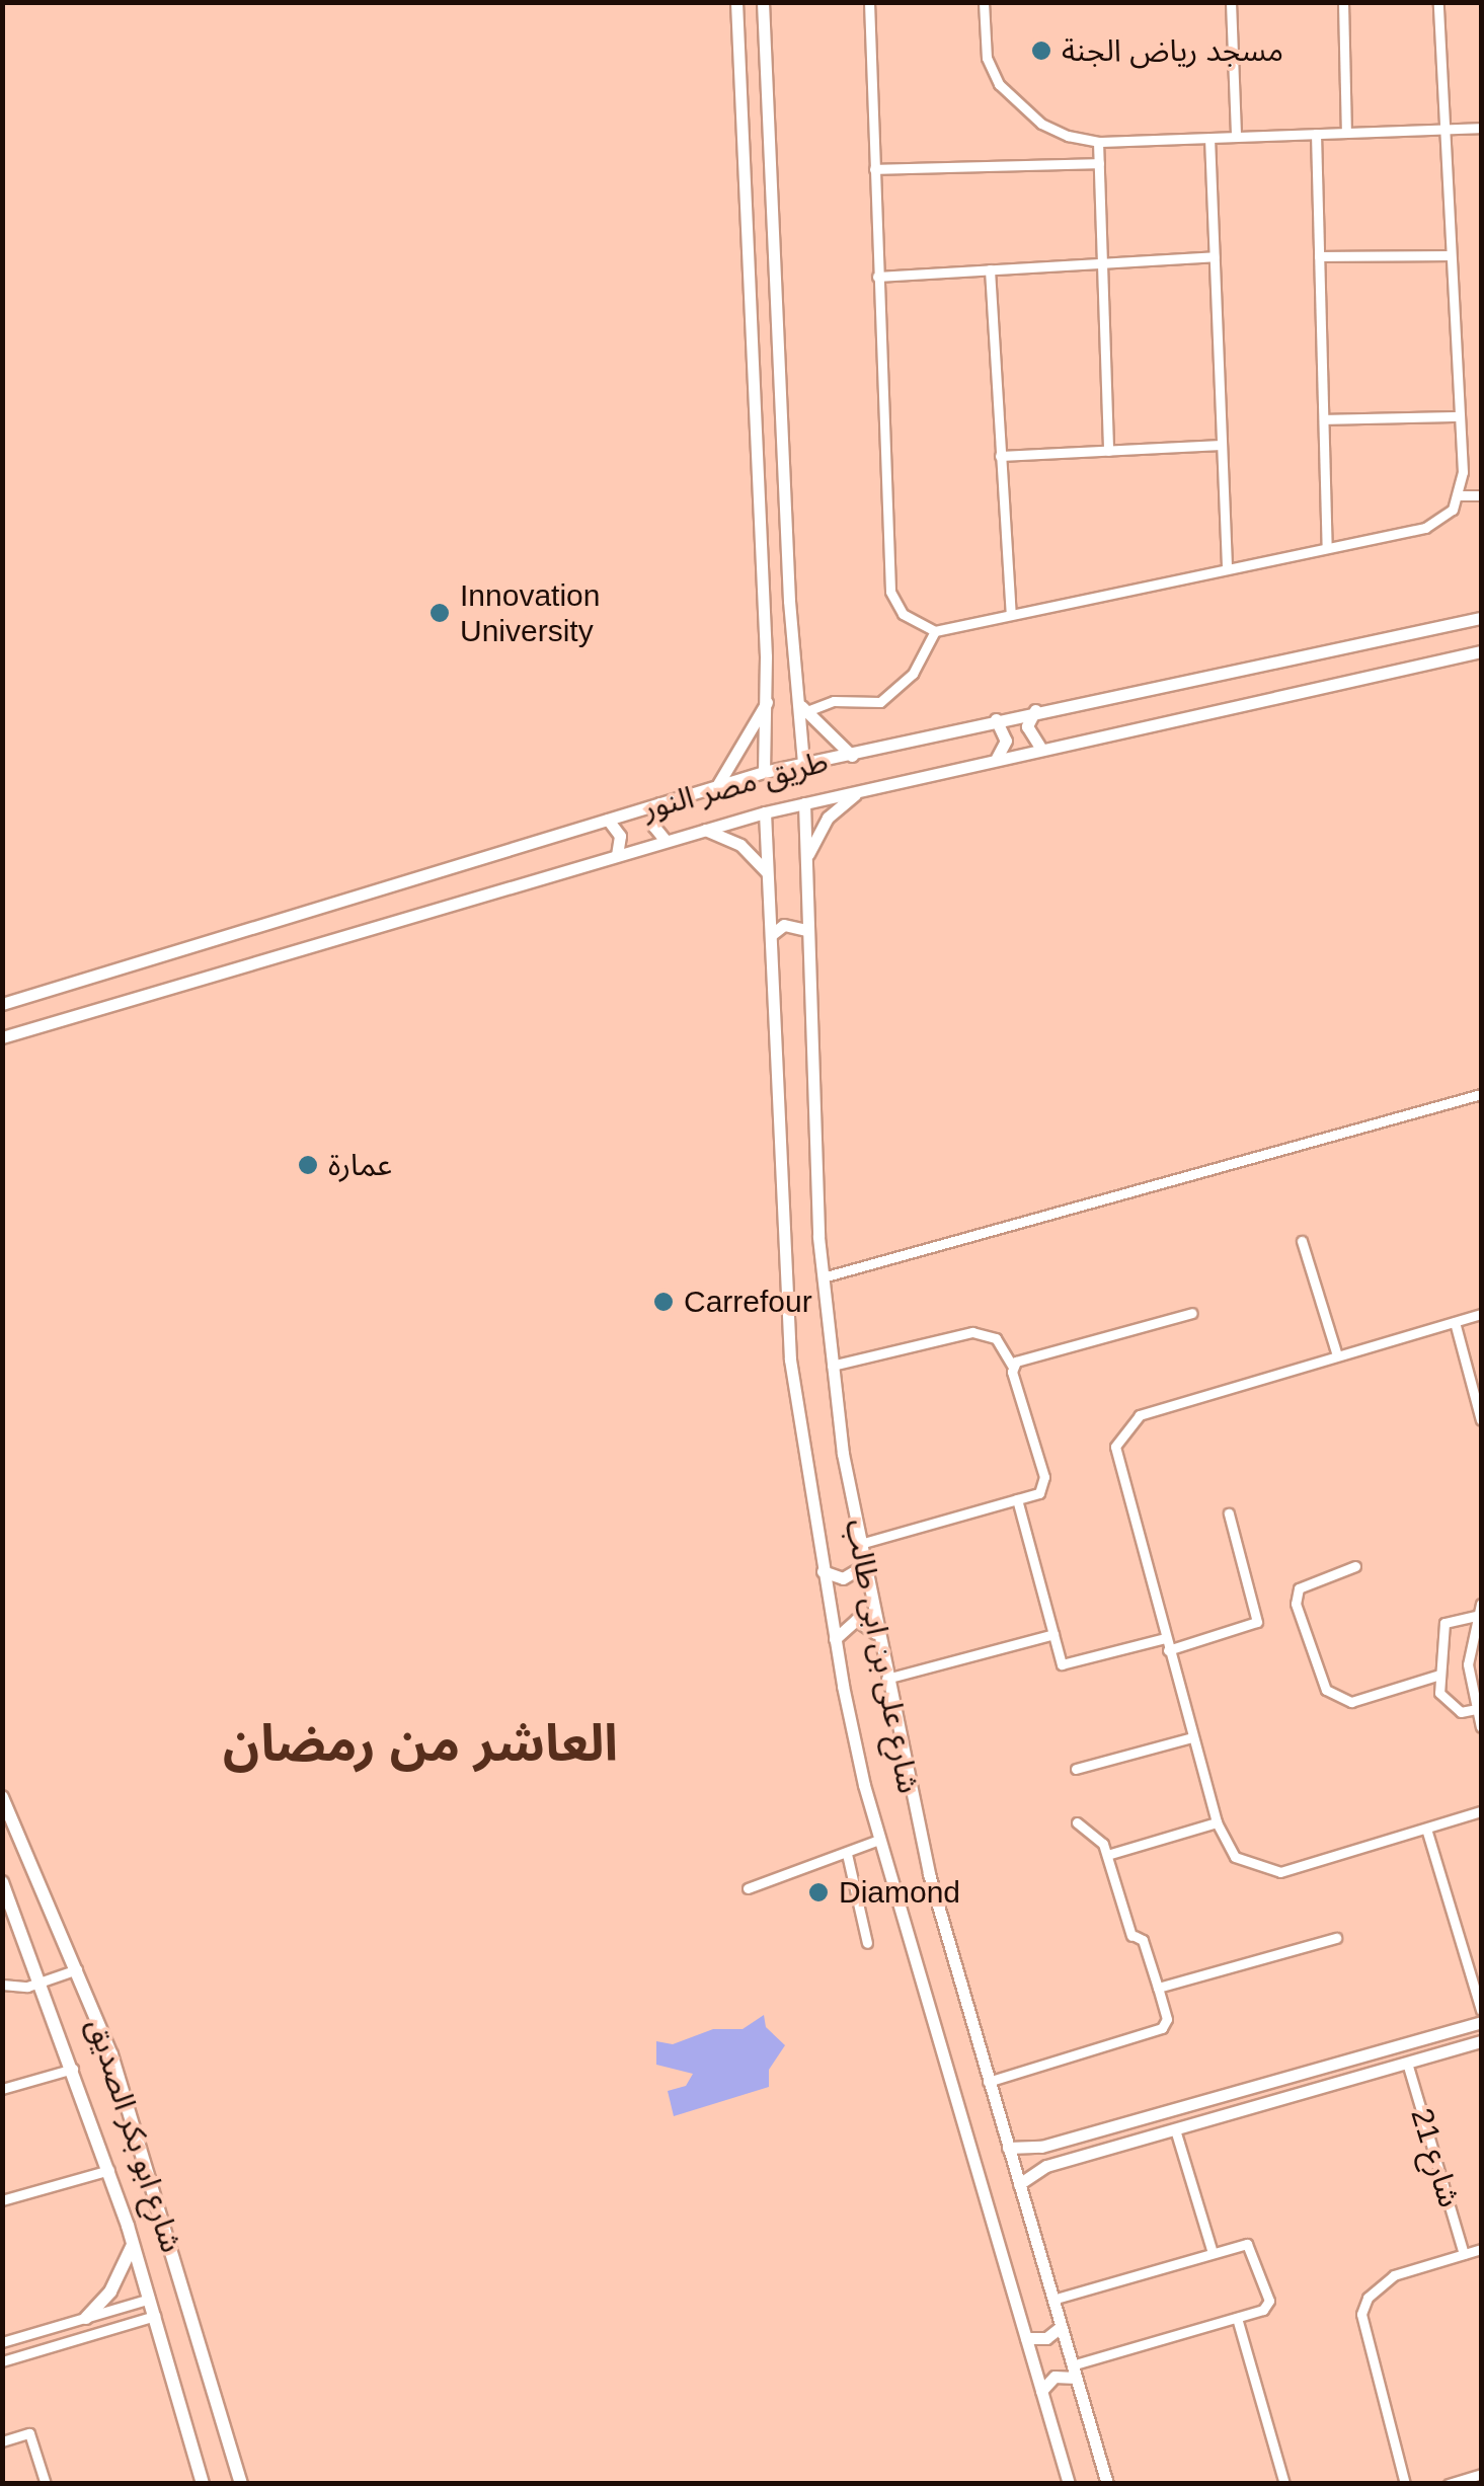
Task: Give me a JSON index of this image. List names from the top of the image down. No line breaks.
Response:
{"streets":{"main road":["شارع ابو بكر الصديق"],"street":["طريق مصر النور","شارع على بن ابى طالب","شارع 21"]},"crossings":[["طريق مصر النور","شارع على بن ابى طالب"]],"districts":["العاشر من رمضان"],"places":["مسجد رياض الجنة","Innovation University","عمارة","Carrefour","Diamond"]}
